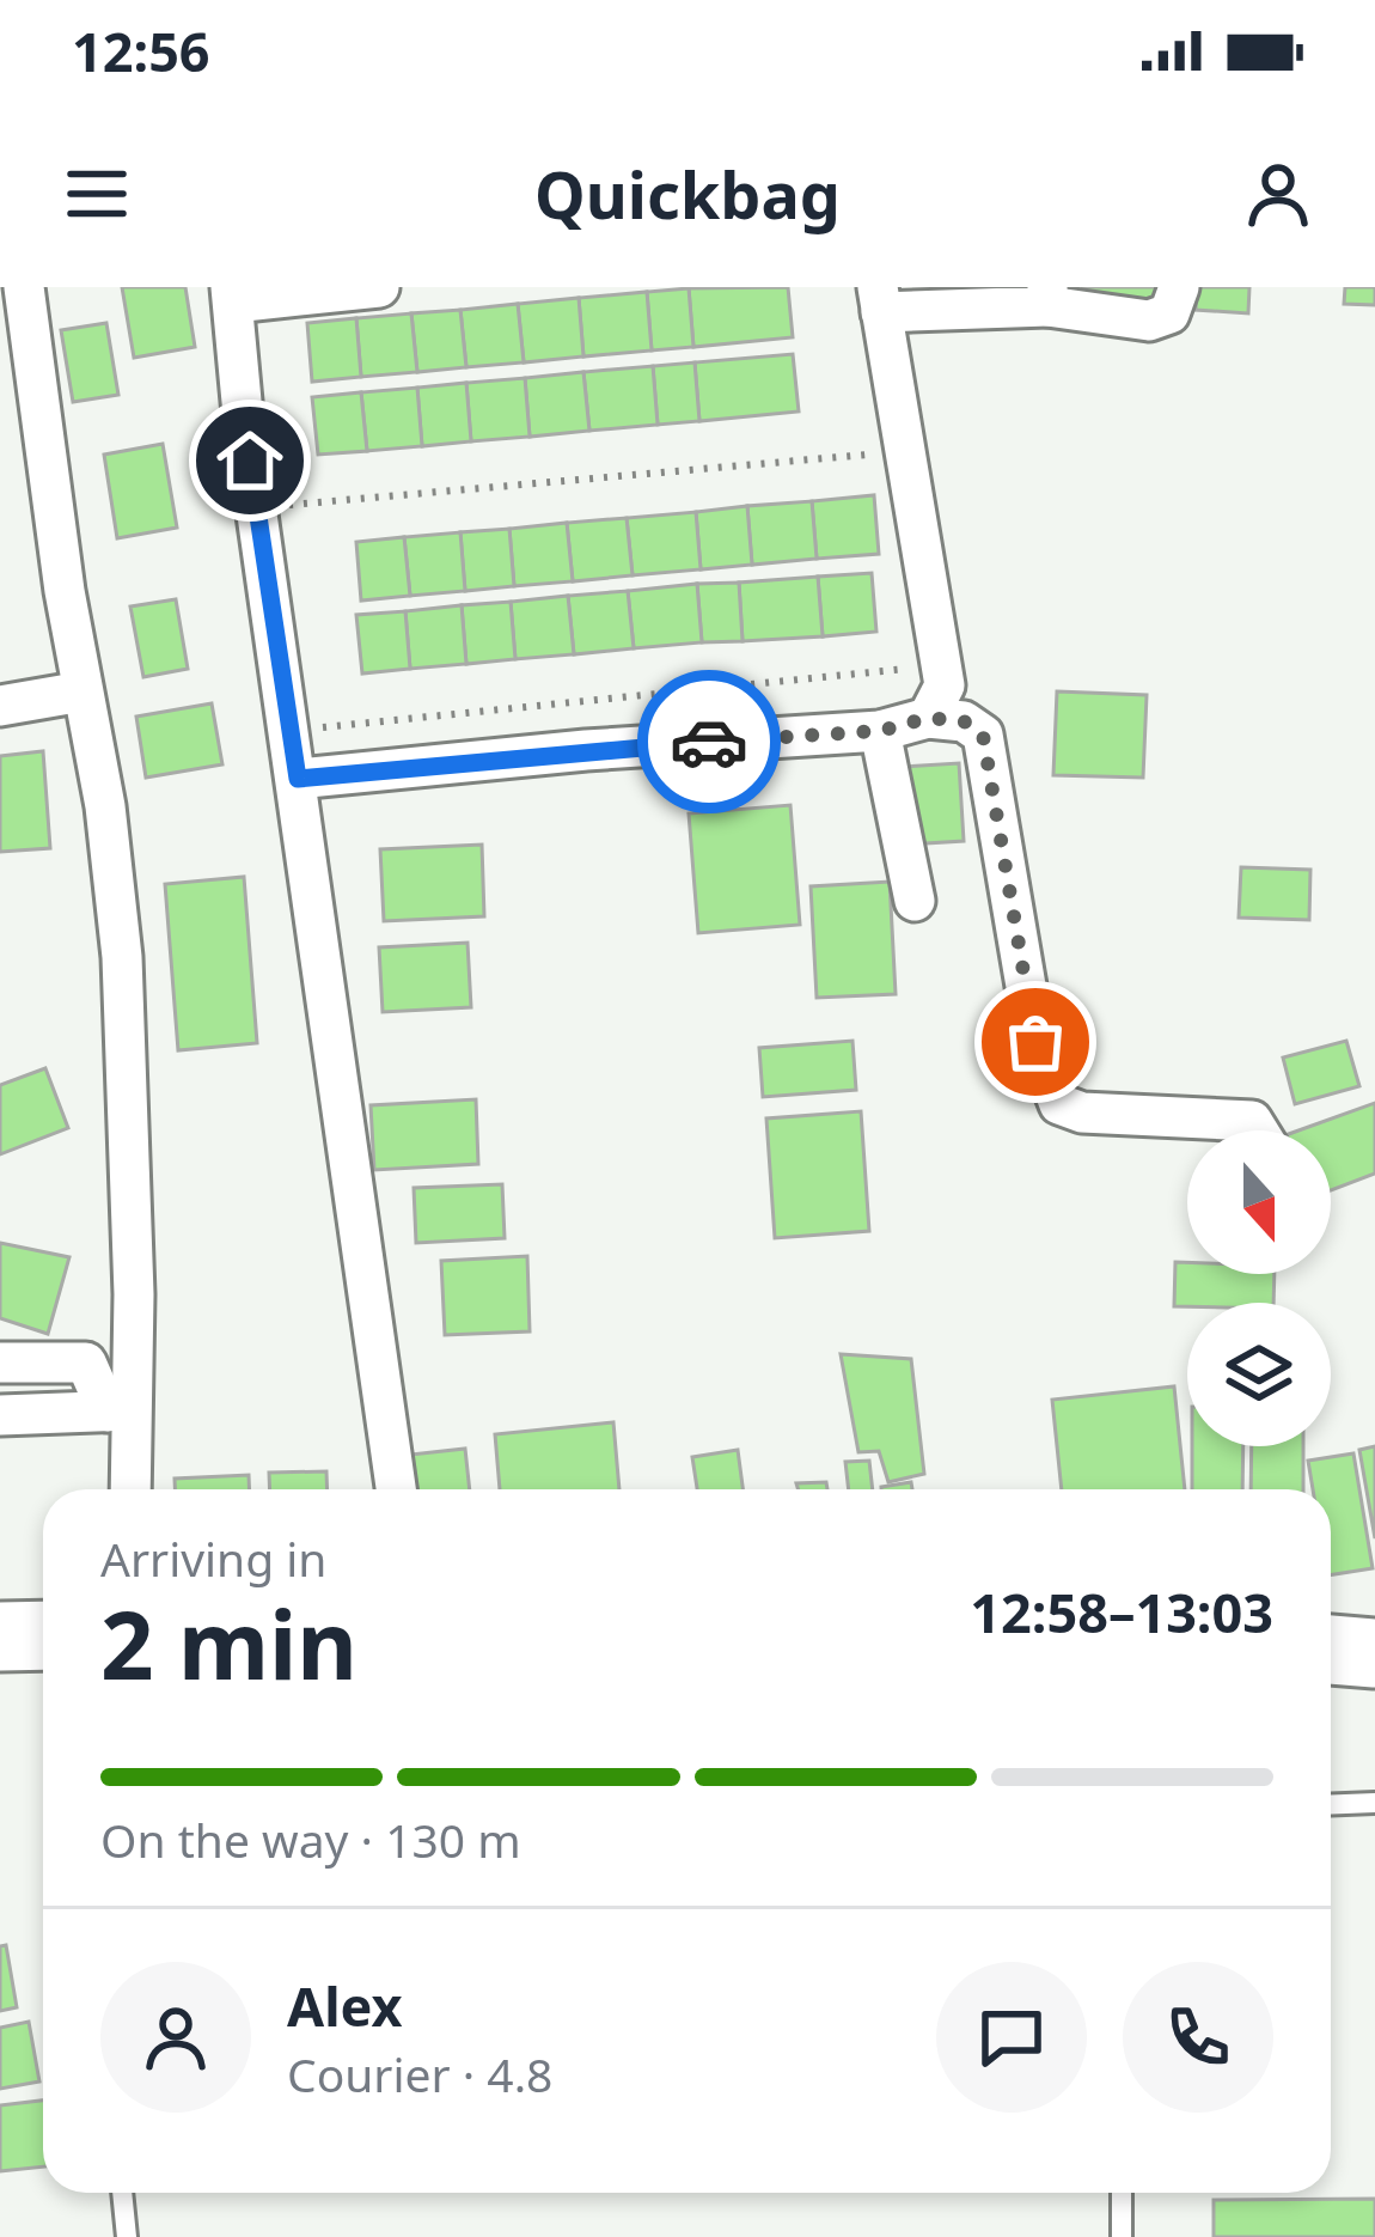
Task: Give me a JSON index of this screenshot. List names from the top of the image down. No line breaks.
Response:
{"north":"bottom","page":{"status":"12:56","header":"Quickbag","heading":["2 min","Arriving in","12:58–13:03"],"panel":["Alex","Courier · 4.8"],"bar":"On the way · 130 m"}}
